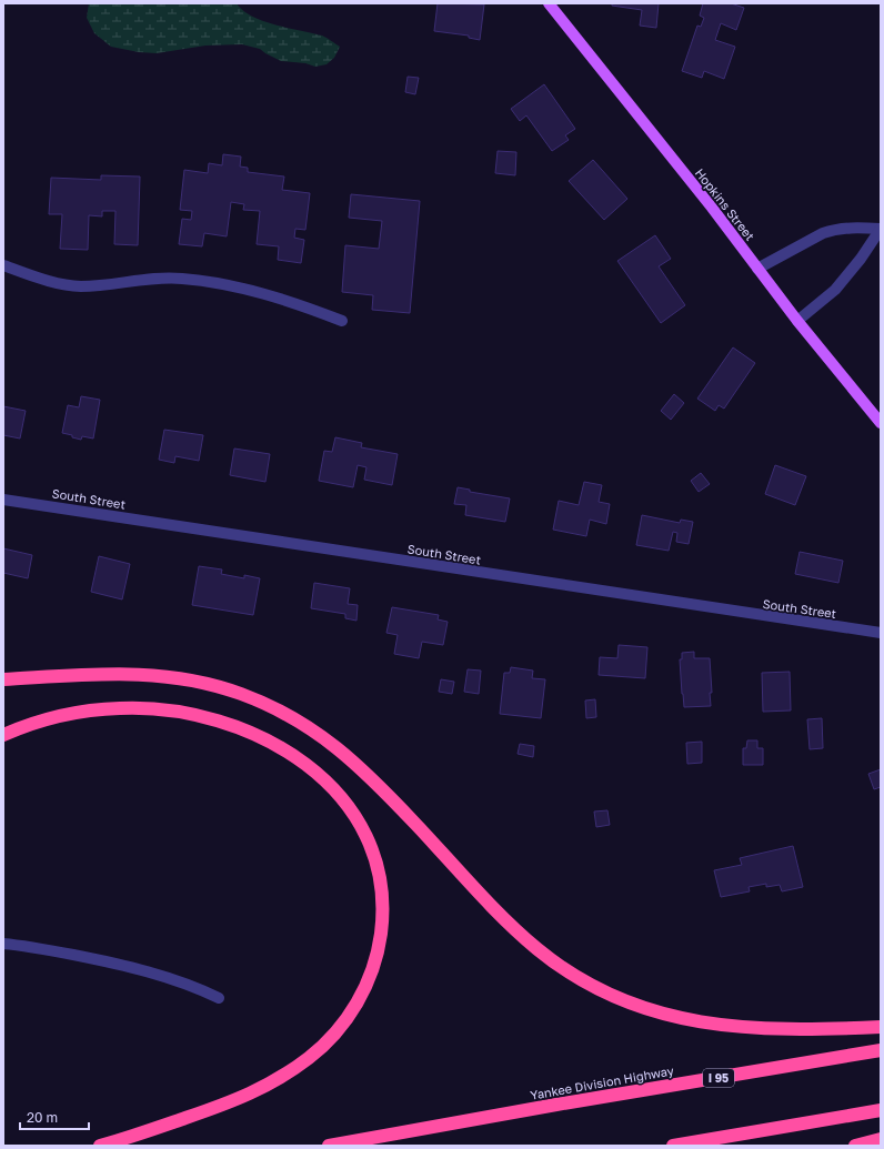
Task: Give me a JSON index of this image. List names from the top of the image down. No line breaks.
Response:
{"streets":{"highway":["I 95","Yankee Division Highway"],"main road":["Hopkins Street"],"street":["South Street"]},"scale_bar":"20 m"}
